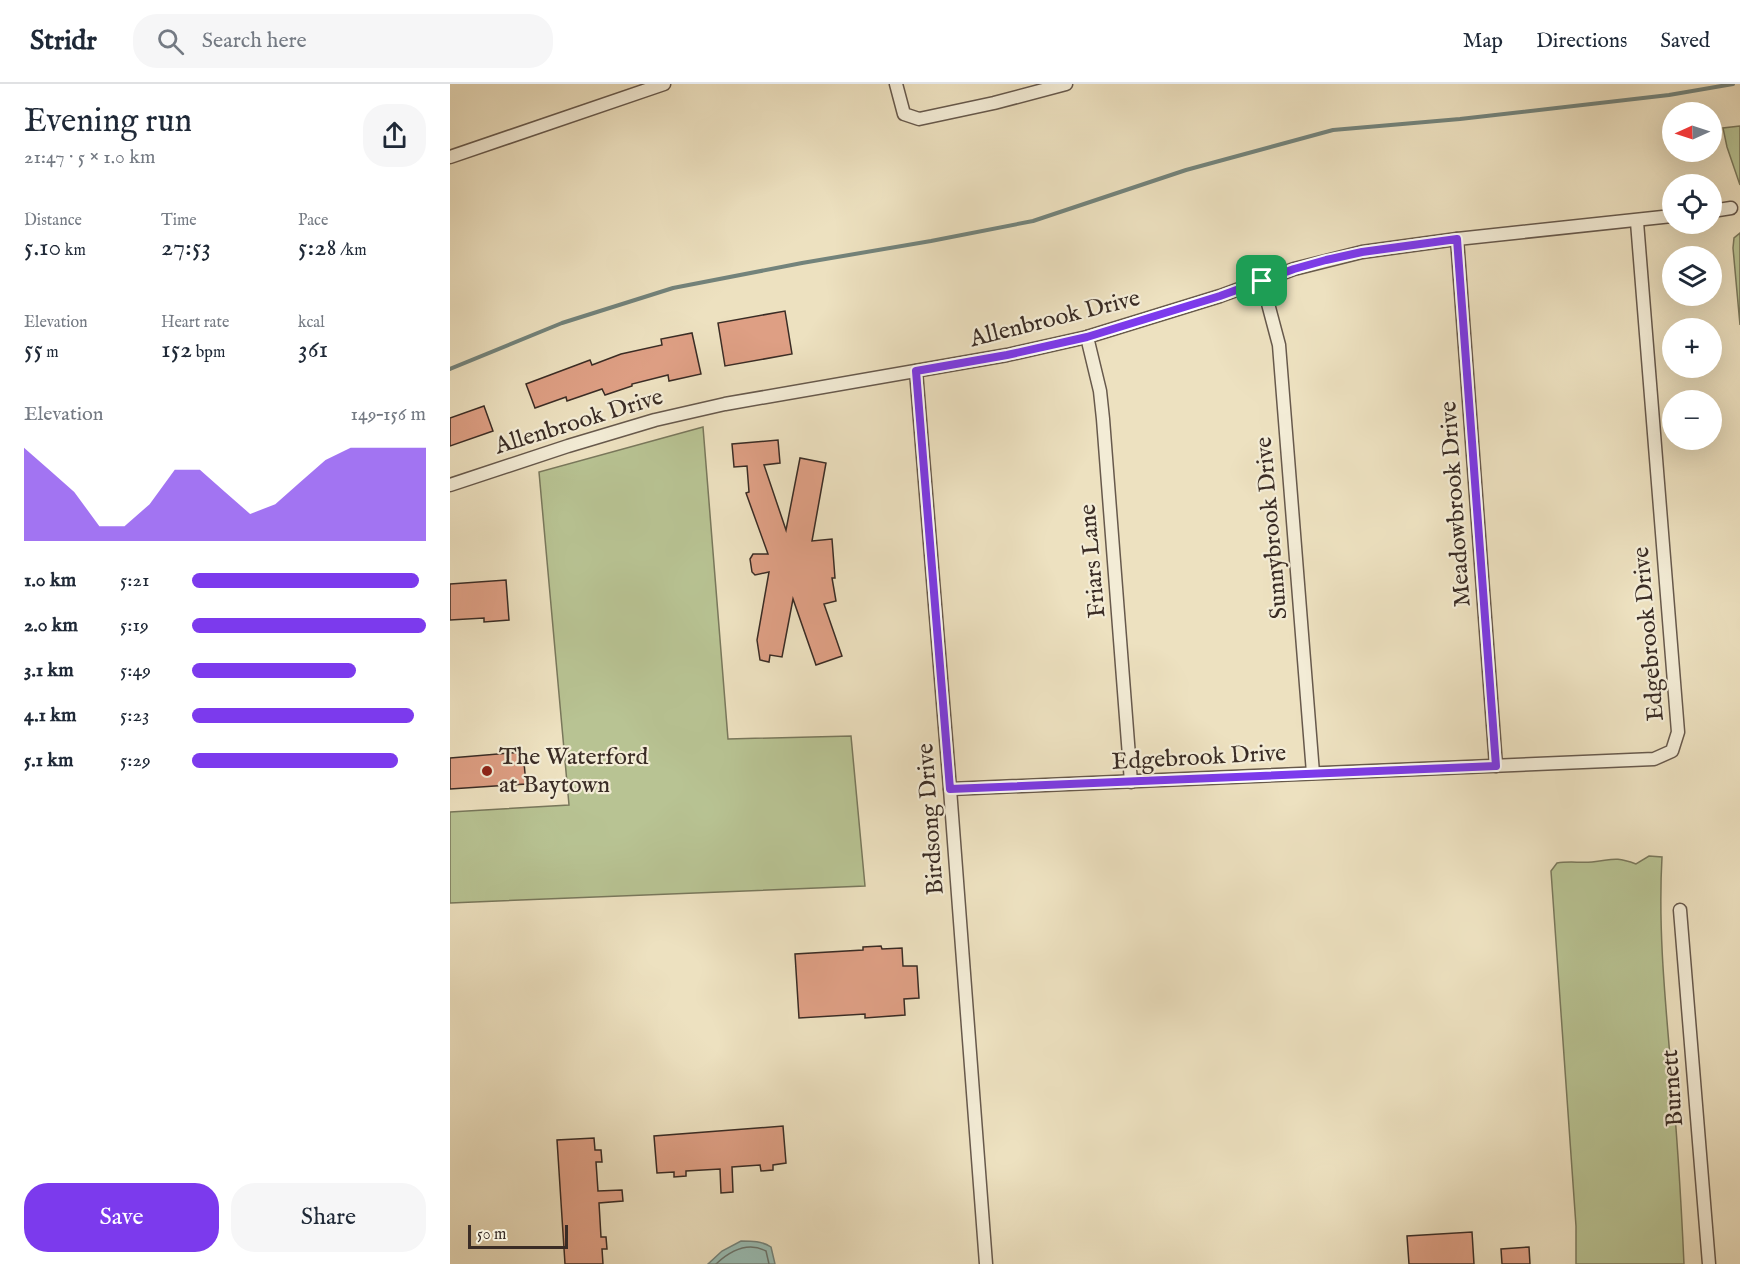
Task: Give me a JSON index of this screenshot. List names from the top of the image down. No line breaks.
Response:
{"streets":{"street":["Allenbrook Drive","Meadowbrook Drive","Sunnybrook Drive","Friars Lane","Edgebrook Drive","Birdsong Drive","Burnett"]},"crossings":[["Allenbrook Drive","Meadowbrook Drive"],["Allenbrook Drive","Sunnybrook Drive"],["Allenbrook Drive","Friars Lane"],["Allenbrook Drive","Edgebrook Drive"],["Allenbrook Drive","Birdsong Drive"],["Meadowbrook Drive","Edgebrook Drive"],["Sunnybrook Drive","Edgebrook Drive"],["Friars Lane","Edgebrook Drive"],["Edgebrook Drive","Birdsong Drive"]],"places":["The Waterford at Baytown"],"scale_bar":"50 m","north":"left","page":{"header":"Stridr","search":"Search here","nav":["Map","Directions","Saved"],"heading":["Evening run","21:47 · 5 × 1.0 km"],"map_buttons":["+","−"],"stats":[["Distance","5.10 km"],["Time","27:53"],["Pace","5:28 /km"],["Elevation","55 m"],["Heart rate","152 bpm"],["kcal","361"]],"chart":["Elevation","149–156 m"],"list":[{"name":"1.0 km","note":"5:21"},{"name":"2.0 km","note":"5:19"},{"name":"3.1 km","note":"5:49"},{"name":"4.1 km","note":"5:23"},{"name":"5.1 km","note":"5:29"}],"buttons":["Save","Share"],"scale":"50 m"}}
